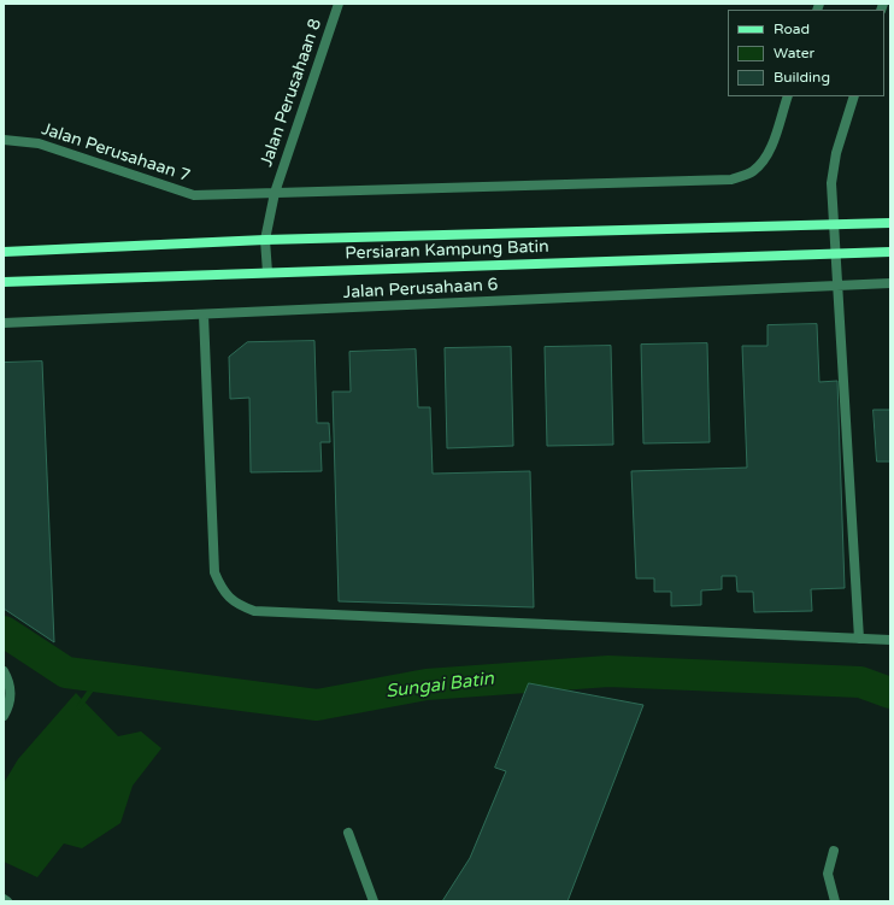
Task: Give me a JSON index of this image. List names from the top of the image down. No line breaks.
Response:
{"streets":{"street":["Jalan Perusahaan 8","Jalan Perusahaan 7","Persiaran Kampung Batin","Jalan Perusahaan 6"]},"crossings":[["Jalan Perusahaan 8","Jalan Perusahaan 7"],["Jalan Perusahaan 8","Persiaran Kampung Batin"]],"water":["Sungai Batin"],"legend":["Road","Water","Building"]}
